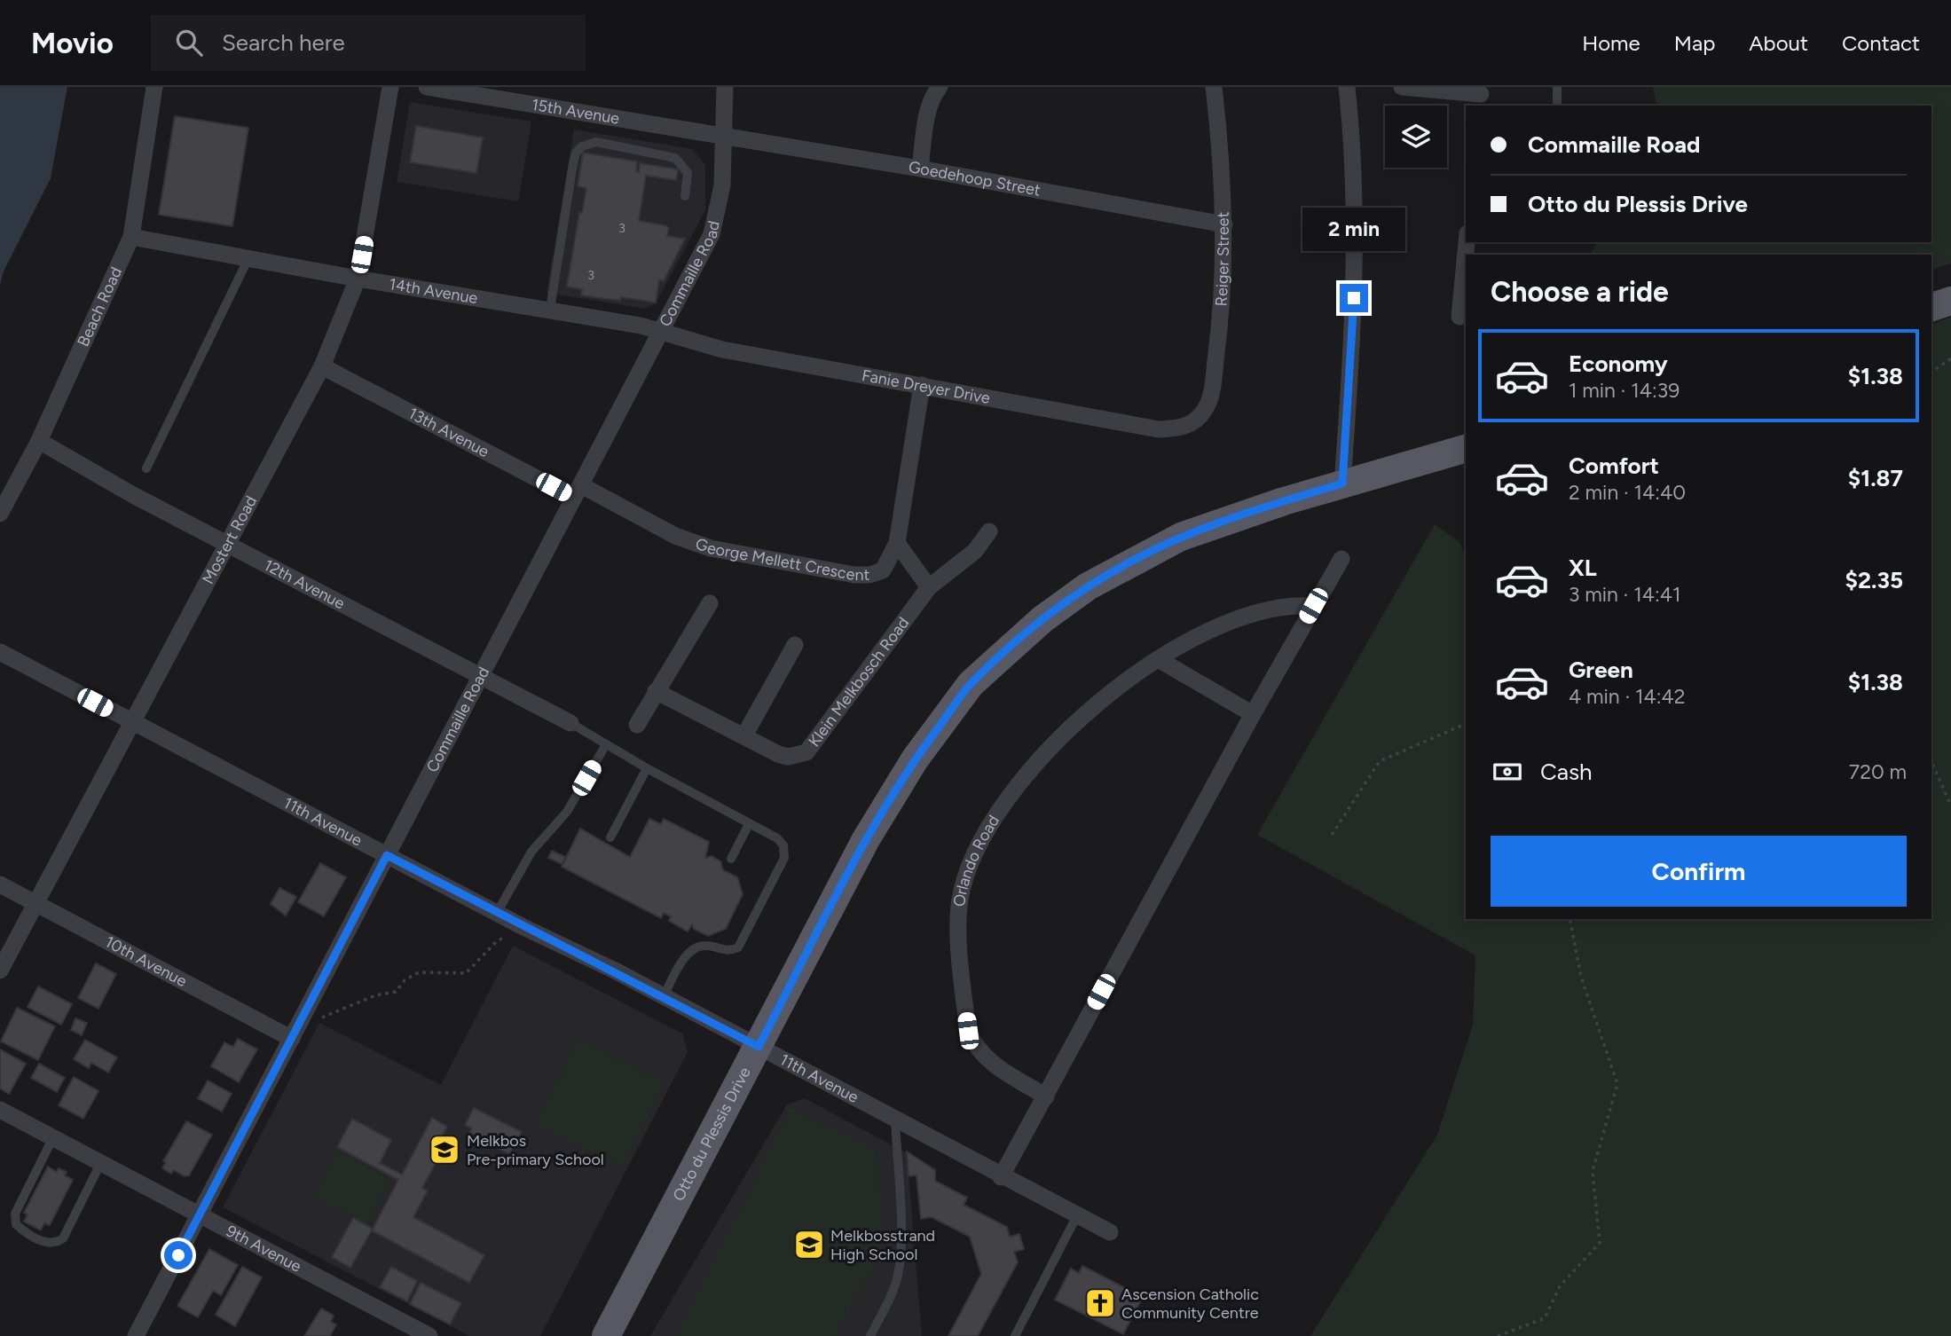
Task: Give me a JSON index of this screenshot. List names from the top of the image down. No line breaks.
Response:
{"streets":{"main road":["Otto du Plessis Drive"],"street":["15th Avenue","Goedehoop Street","Reiger Street","Commaille Road","14th Avenue","Beach Road","Fanie Dreyer Drive","13th Avenue","Mostert Road","George Mellett Crescent","12th Avenue","Klein Melkbosch Road","11th Avenue","Orlando Road","10th Avenue","9th Avenue"]},"crossings":[["15th Avenue","Goedehoop Street"],["15th Avenue","Commaille Road"],["Goedehoop Street","Reiger Street"],["Goedehoop Street","Commaille Road"],["Reiger Street","Fanie Dreyer Drive"],["Commaille Road","14th Avenue"],["Commaille Road","Fanie Dreyer Drive"],["Commaille Road","13th Avenue"],["Commaille Road","George Mellett Crescent"],["Commaille Road","12th Avenue"],["Commaille Road","11th Avenue"],["Commaille Road","10th Avenue"],["Commaille Road","9th Avenue"],["14th Avenue","Beach Road"],["14th Avenue","Fanie Dreyer Drive"],["14th Avenue","Mostert Road"],["Beach Road","12th Avenue"],["Fanie Dreyer Drive","George Mellett Crescent"],["13th Avenue","Mostert Road"],["13th Avenue","George Mellett Crescent"],["Mostert Road","12th Avenue"],["Mostert Road","11th Avenue"],["Mostert Road","10th Avenue"],["11th Avenue","Otto du Plessis Drive"]],"places":{"school or university":["Melkbos Pre-primary School","Melkbosstrand High School"],"church":["Ascension Catholic Community Centre"]},"house_numbers":["3","3"],"page":{"header":"Movio","search":"Search here","nav":["Home","Map","About","Contact"],"banner":["Commaille Road","Otto du Plessis Drive"],"bubble":"2 min","heading":"Choose a ride","list":[{"name":"Economy","note":"1 min · 14:39","value":"$1.38"},{"name":"Comfort","note":"2 min · 14:40","value":"$1.87"},{"name":"XL","note":"3 min · 14:41","value":"$2.35"},{"name":"Green","note":"4 min · 14:42","value":"$1.38"}],"pay":["Cash","720 m"],"buttons":"Confirm"}}
